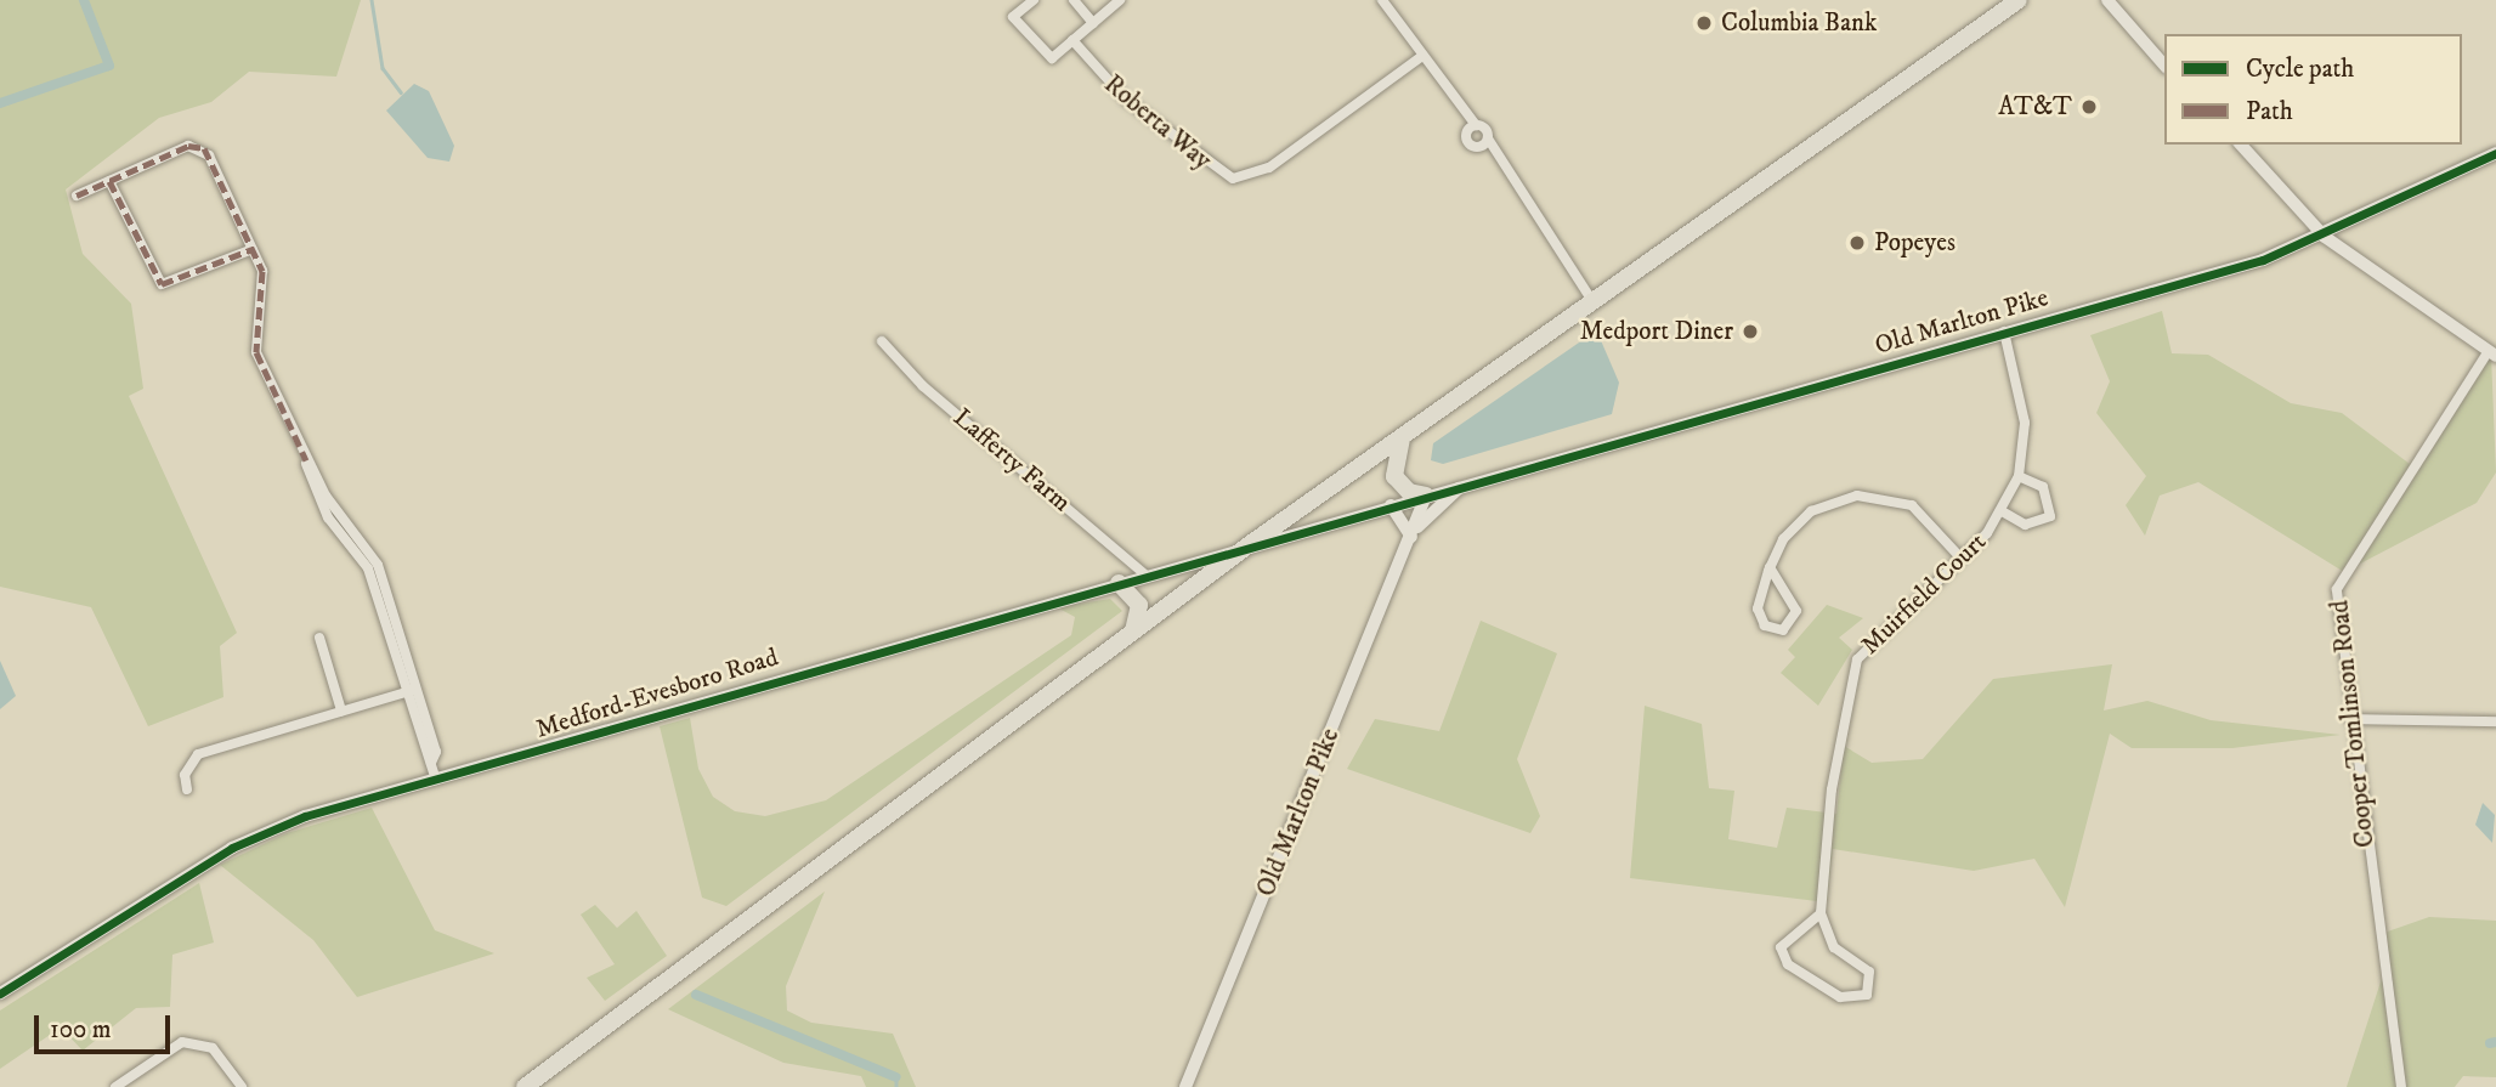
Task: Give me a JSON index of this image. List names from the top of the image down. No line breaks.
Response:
{"streets":{"street":["Roberta Way","Old Marlton Pike","Lafferty Farm","Muirfield Court","Medford-Evesboro Road","Cooper Tomlinson Road"]},"crossings":[["Old Marlton Pike","Muirfield Court"],["Old Marlton Pike","Medford-Evesboro Road"],["Lafferty Farm","Medford-Evesboro Road"]],"places":["Columbia Bank","AT&T","Popeyes","Medport Diner"],"legend":["Cycle path","Path"],"scale_bar":"100 m"}
